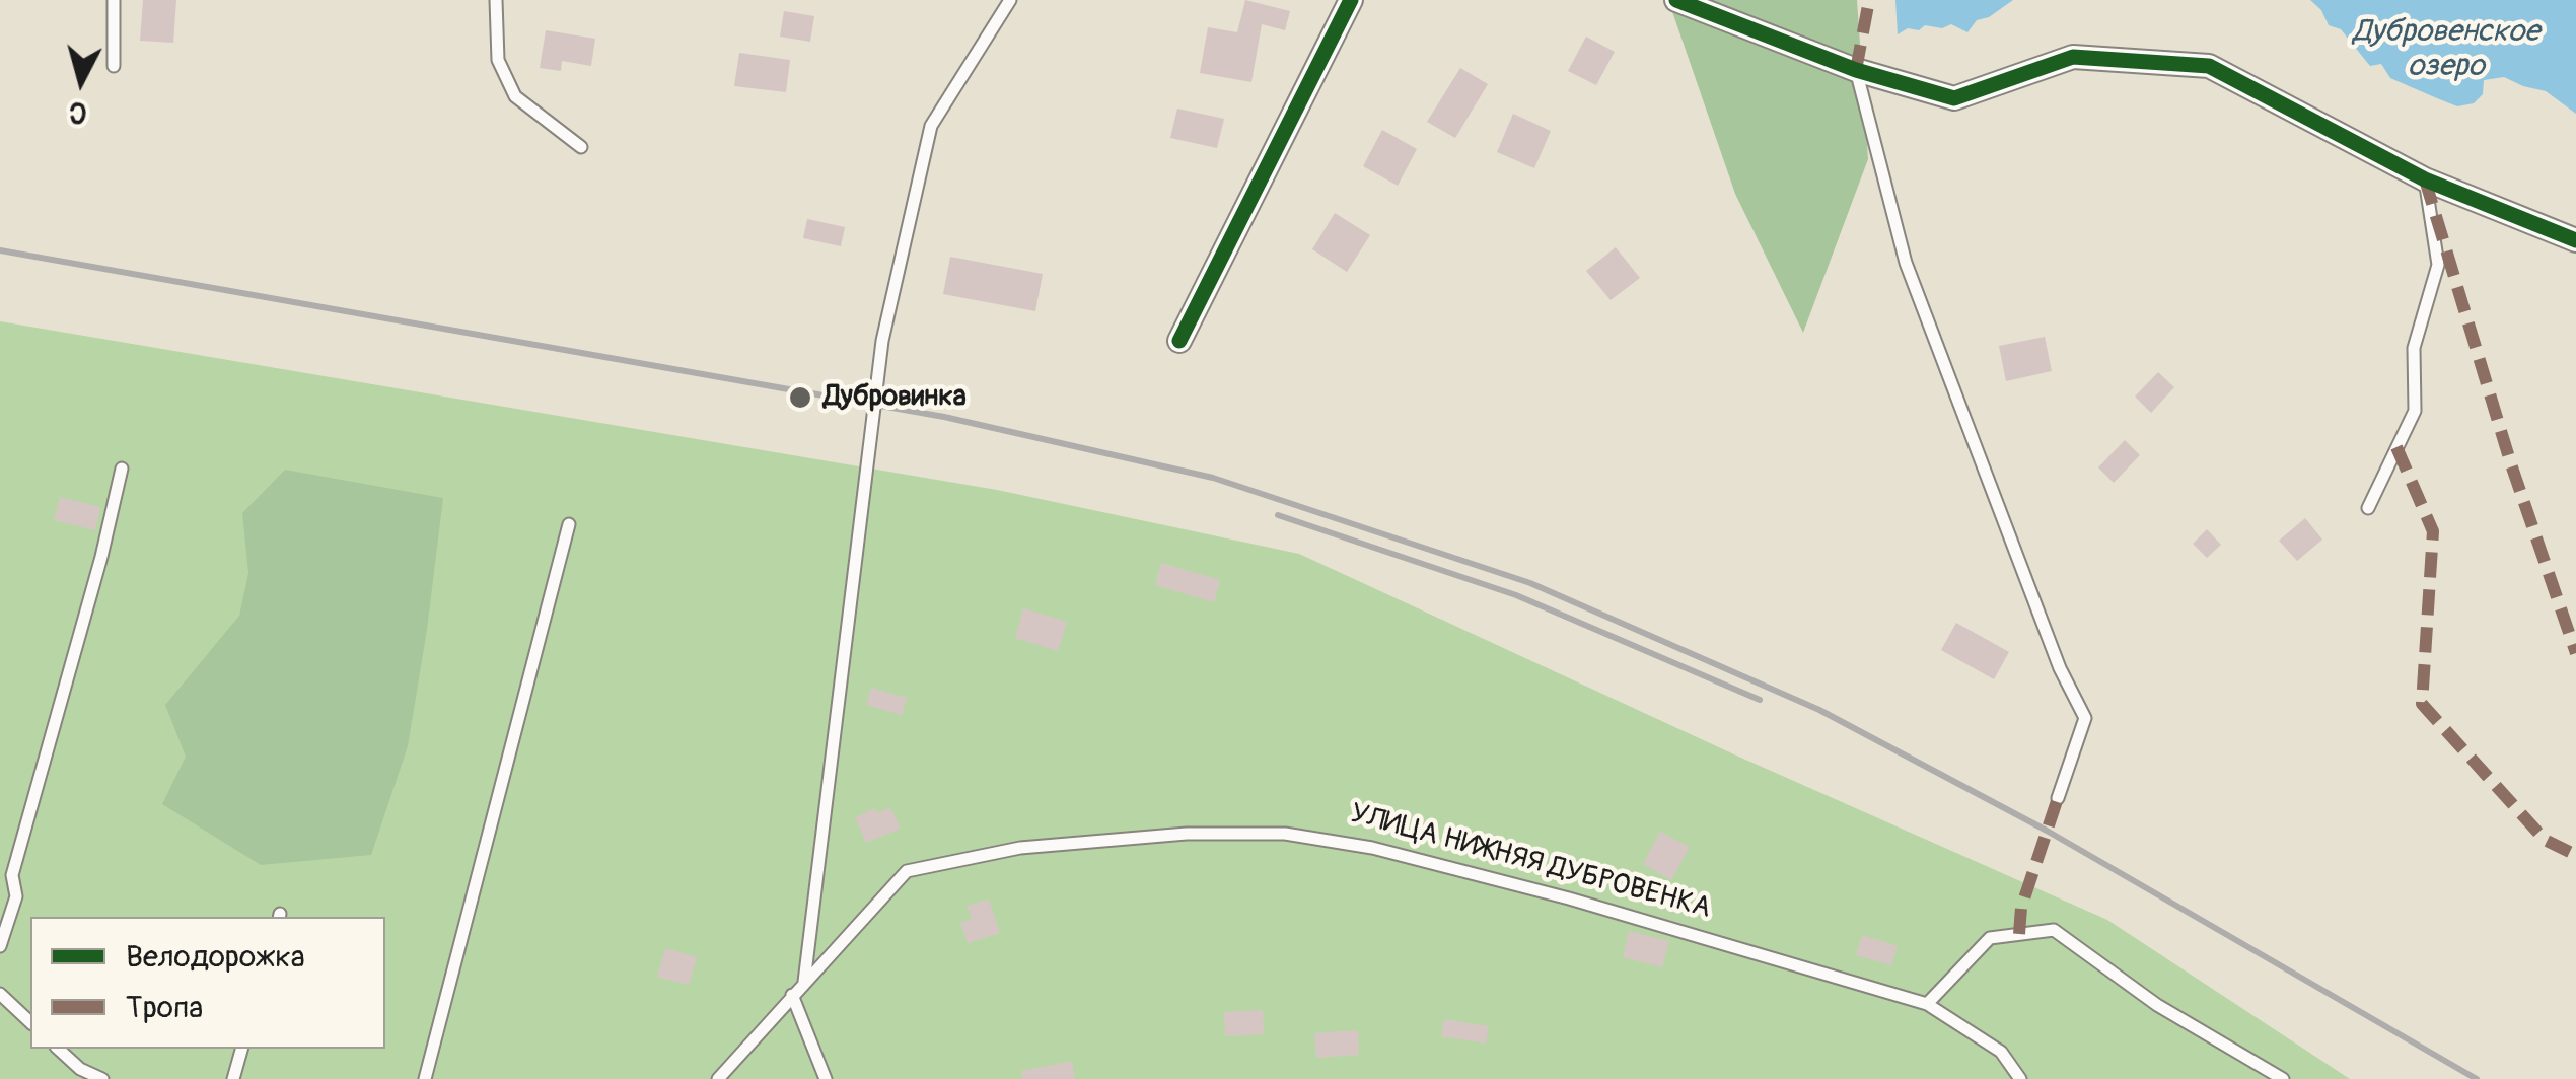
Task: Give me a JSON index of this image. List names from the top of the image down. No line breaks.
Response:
{"streets":{"lane":["УЛИЦА НИЖНЯЯ ДУБРОВЕНКА"]},"water":["Дубровенское озеро"],"places":["Дубровинка"],"legend":["Велодорожка","Тропа"],"north":"bottom"}
